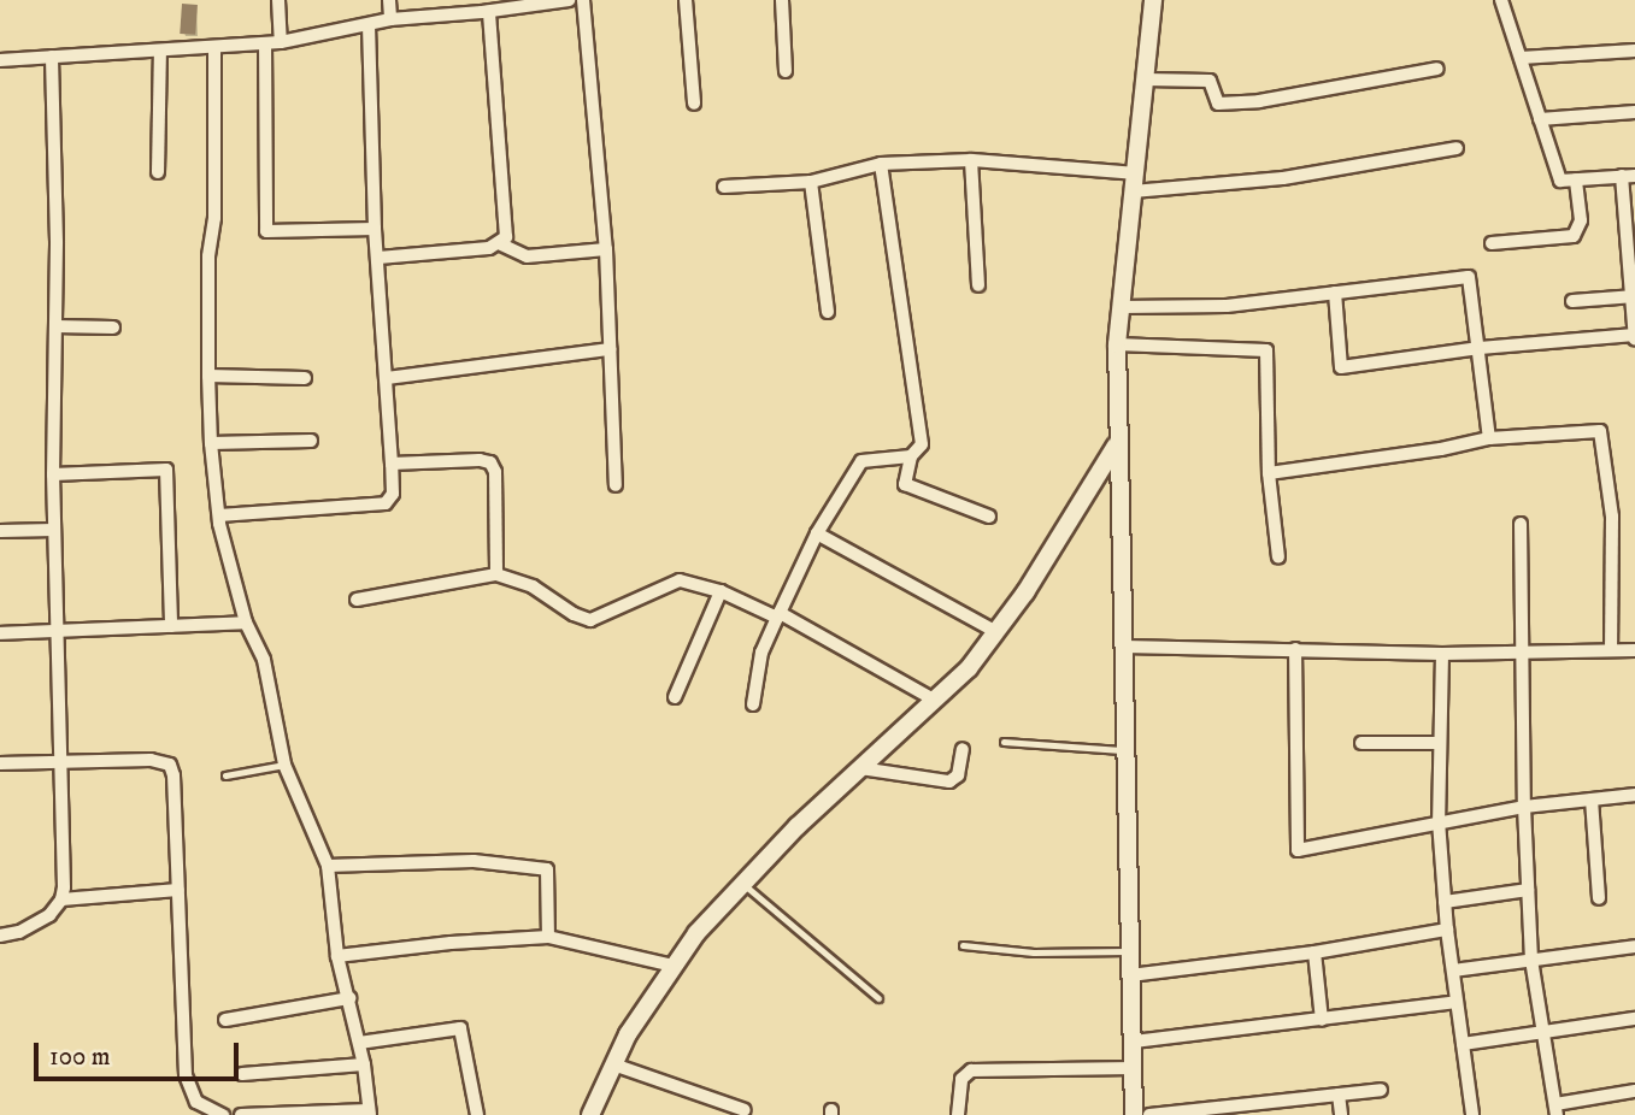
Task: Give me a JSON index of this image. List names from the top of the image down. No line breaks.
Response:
{"scale_bar":"100 m"}
